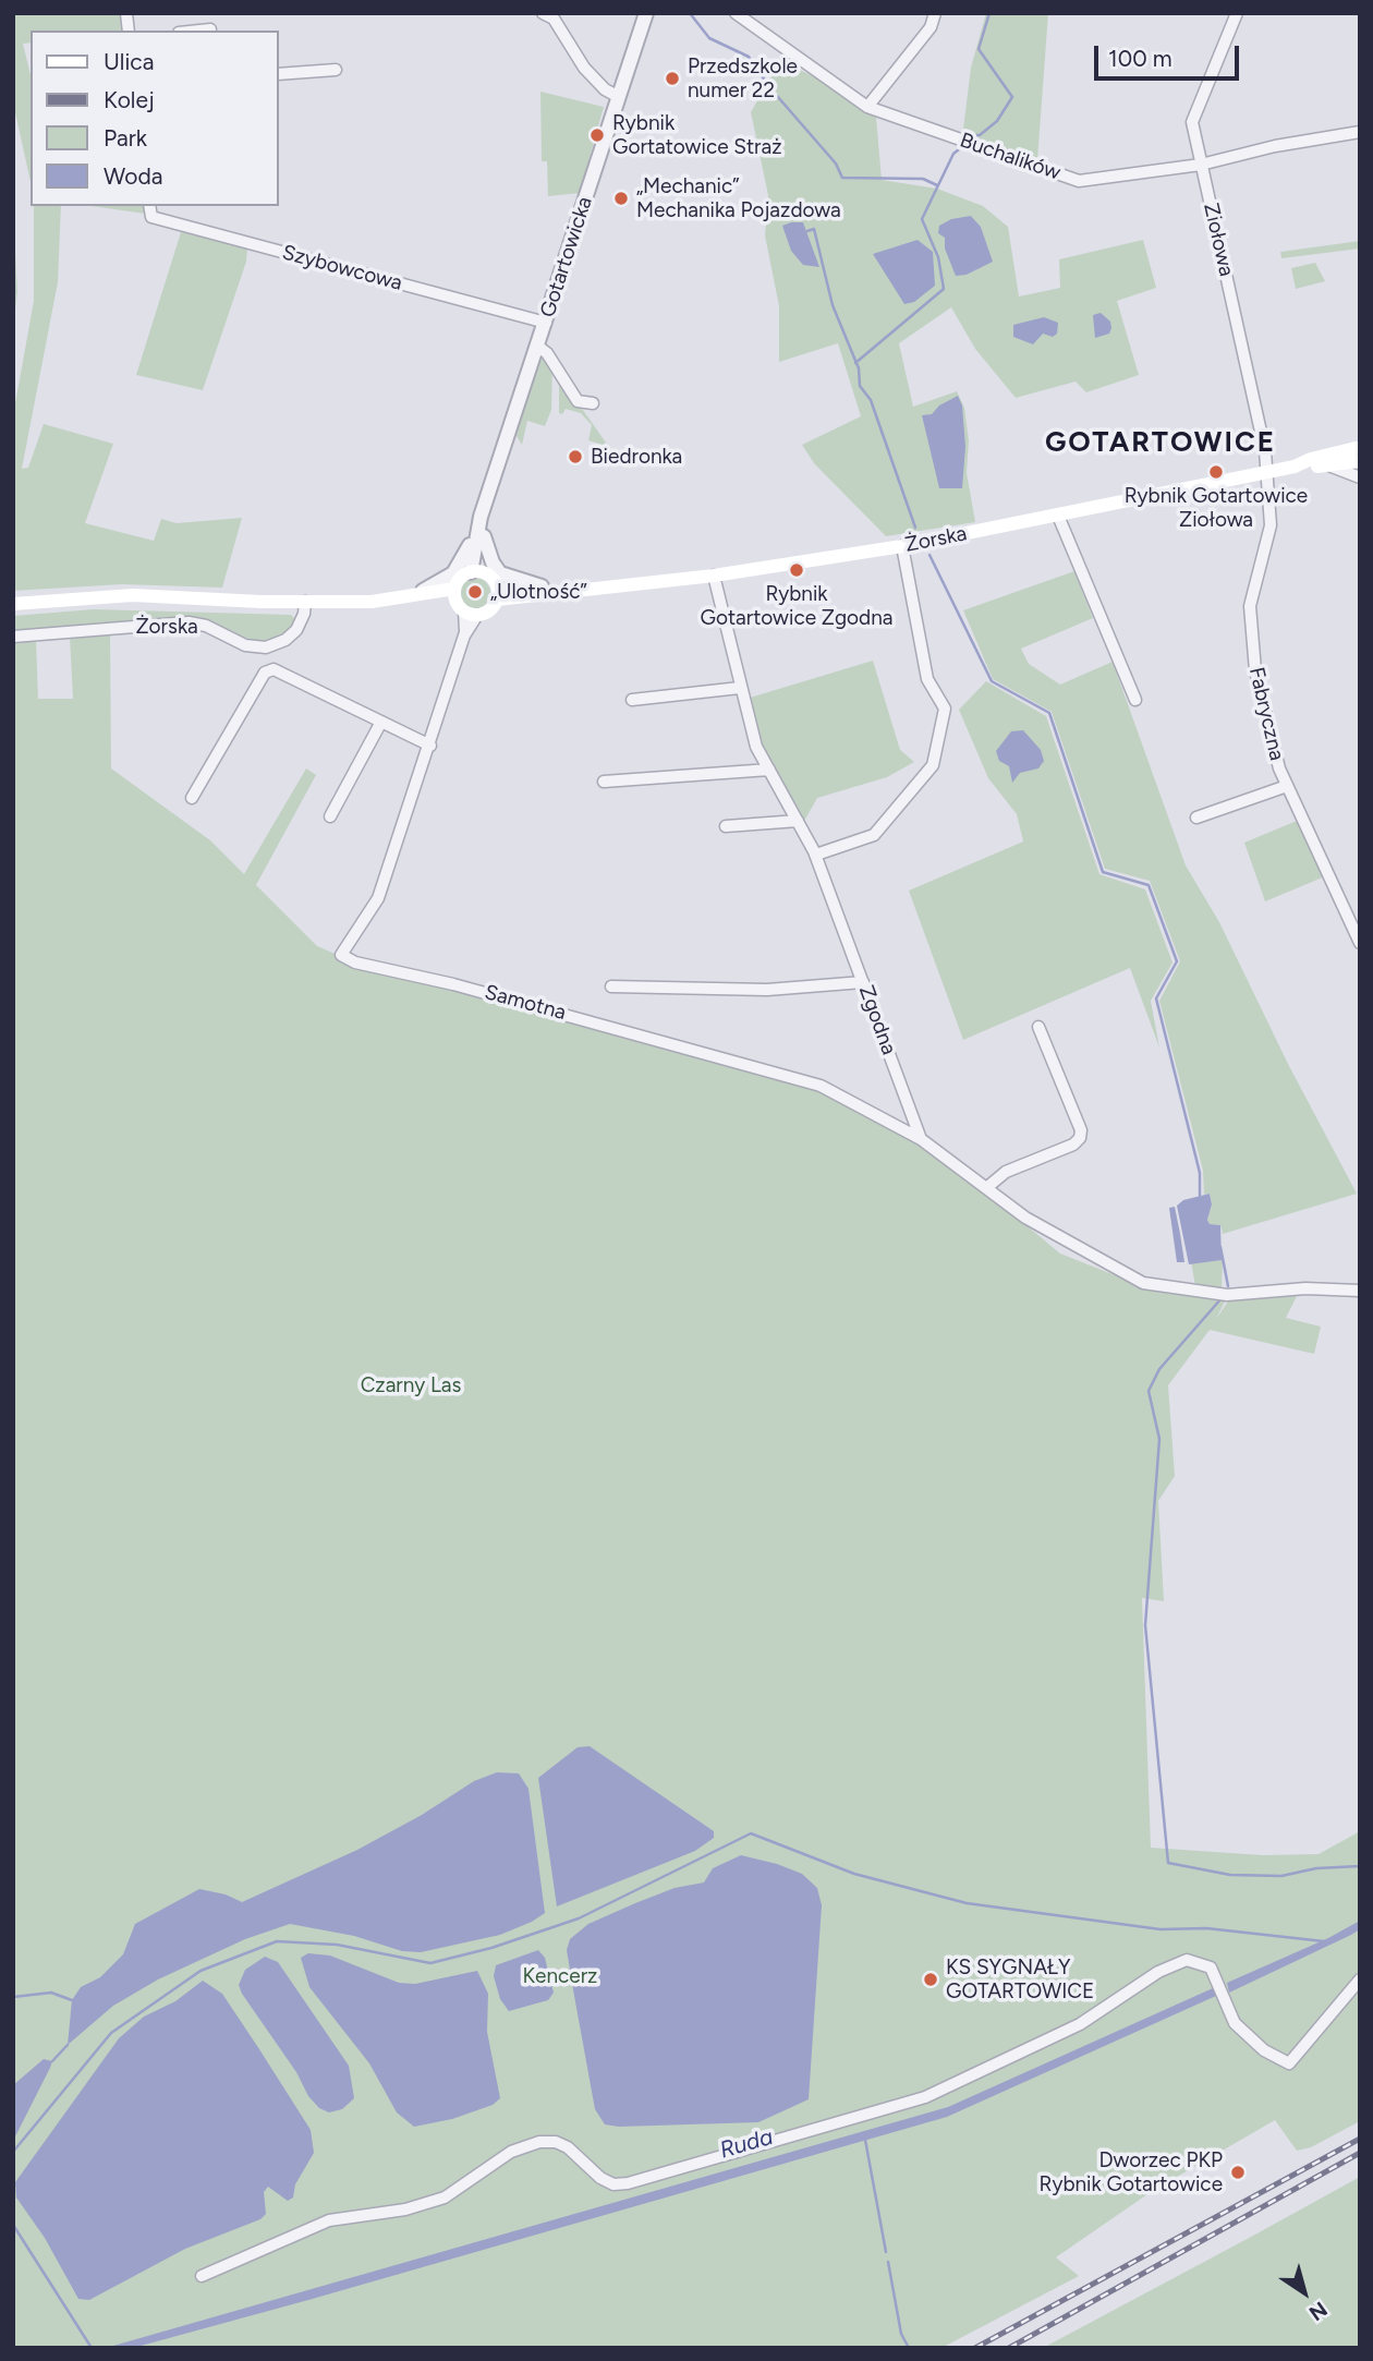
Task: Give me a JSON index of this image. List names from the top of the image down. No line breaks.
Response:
{"streets":{"main road":["Żorska"],"street":["Buchalików","Ziołowa","Gotartowicka","Szybowcowa","Fabryczna","Samotna","Zgodna"]},"crossings":[["Buchalików","Ziołowa"],["Ziołowa","Żorska"],["Ziołowa","Fabryczna"],["Gotartowicka","Szybowcowa"],["Żorska","Fabryczna"],["Żorska","Samotna"],["Żorska","Zgodna"],["Samotna","Zgodna"]],"districts":["GOTARTOWICE"],"water":["Ruda"],"parks":["Czarny Las","Kencerz"],"places":["Przedszkole numer 22","Rybnik Gortatowice Straż","„Mechanic” Mechanika Pojazdowa","Biedronka","Rybnik Gotartowice Ziołowa","Rybnik Gotartowice Zgodna","„Ulotność”","KS SYGNAŁY GOTARTOWICE","Dworzec PKP Rybnik Gotartowice"],"legend":["Ulica","Kolej","Park","Woda"],"scale_bar":"100 m","north":"bottom right"}
